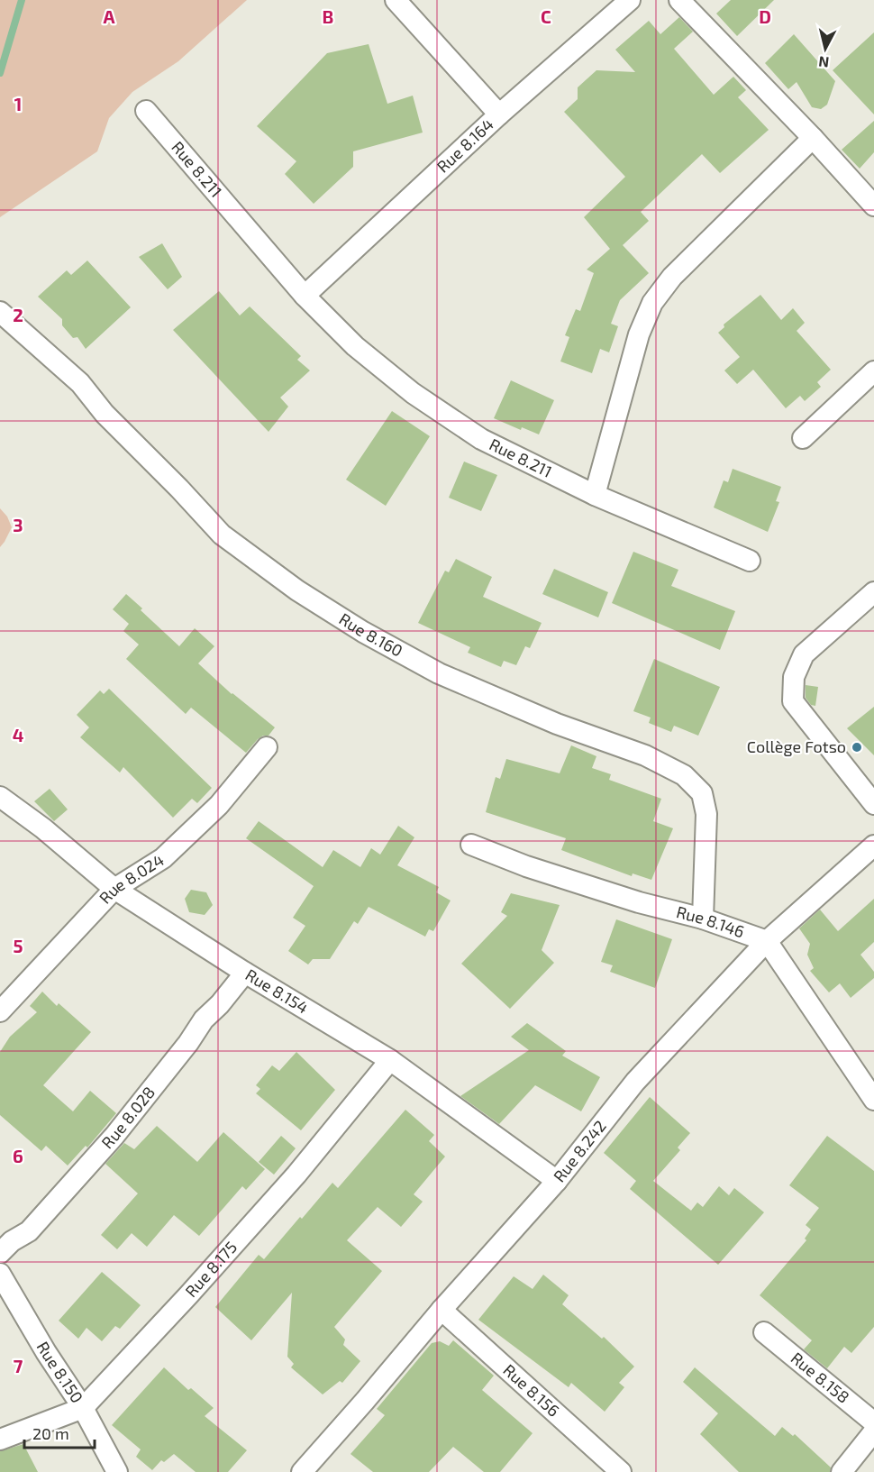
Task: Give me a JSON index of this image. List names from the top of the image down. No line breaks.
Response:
{"streets":{"street":["Rue 8.164","Rue 8.211","Rue 8.160","Rue 8.024","Rue 8.146","Rue 8.154","Rue 8.028","Rue 8.242","Rue 8.175","Rue 8.150","Rue 8.158","Rue 8.156"]},"crossings":[["Rue 8.164","Rue 8.211"],["Rue 8.160","Rue 8.146"],["Rue 8.024","Rue 8.154"],["Rue 8.146","Rue 8.242"],["Rue 8.154","Rue 8.028"],["Rue 8.154","Rue 8.242"],["Rue 8.154","Rue 8.175"],["Rue 8.242","Rue 8.156"],["Rue 8.175","Rue 8.150"]],"places":["Collège Fotso"],"scale_bar":"20 m","north":"bottom","grid":{"columns":["A","B","C","D"],"rows":["1","2","3","4","5","6","7"]}}
